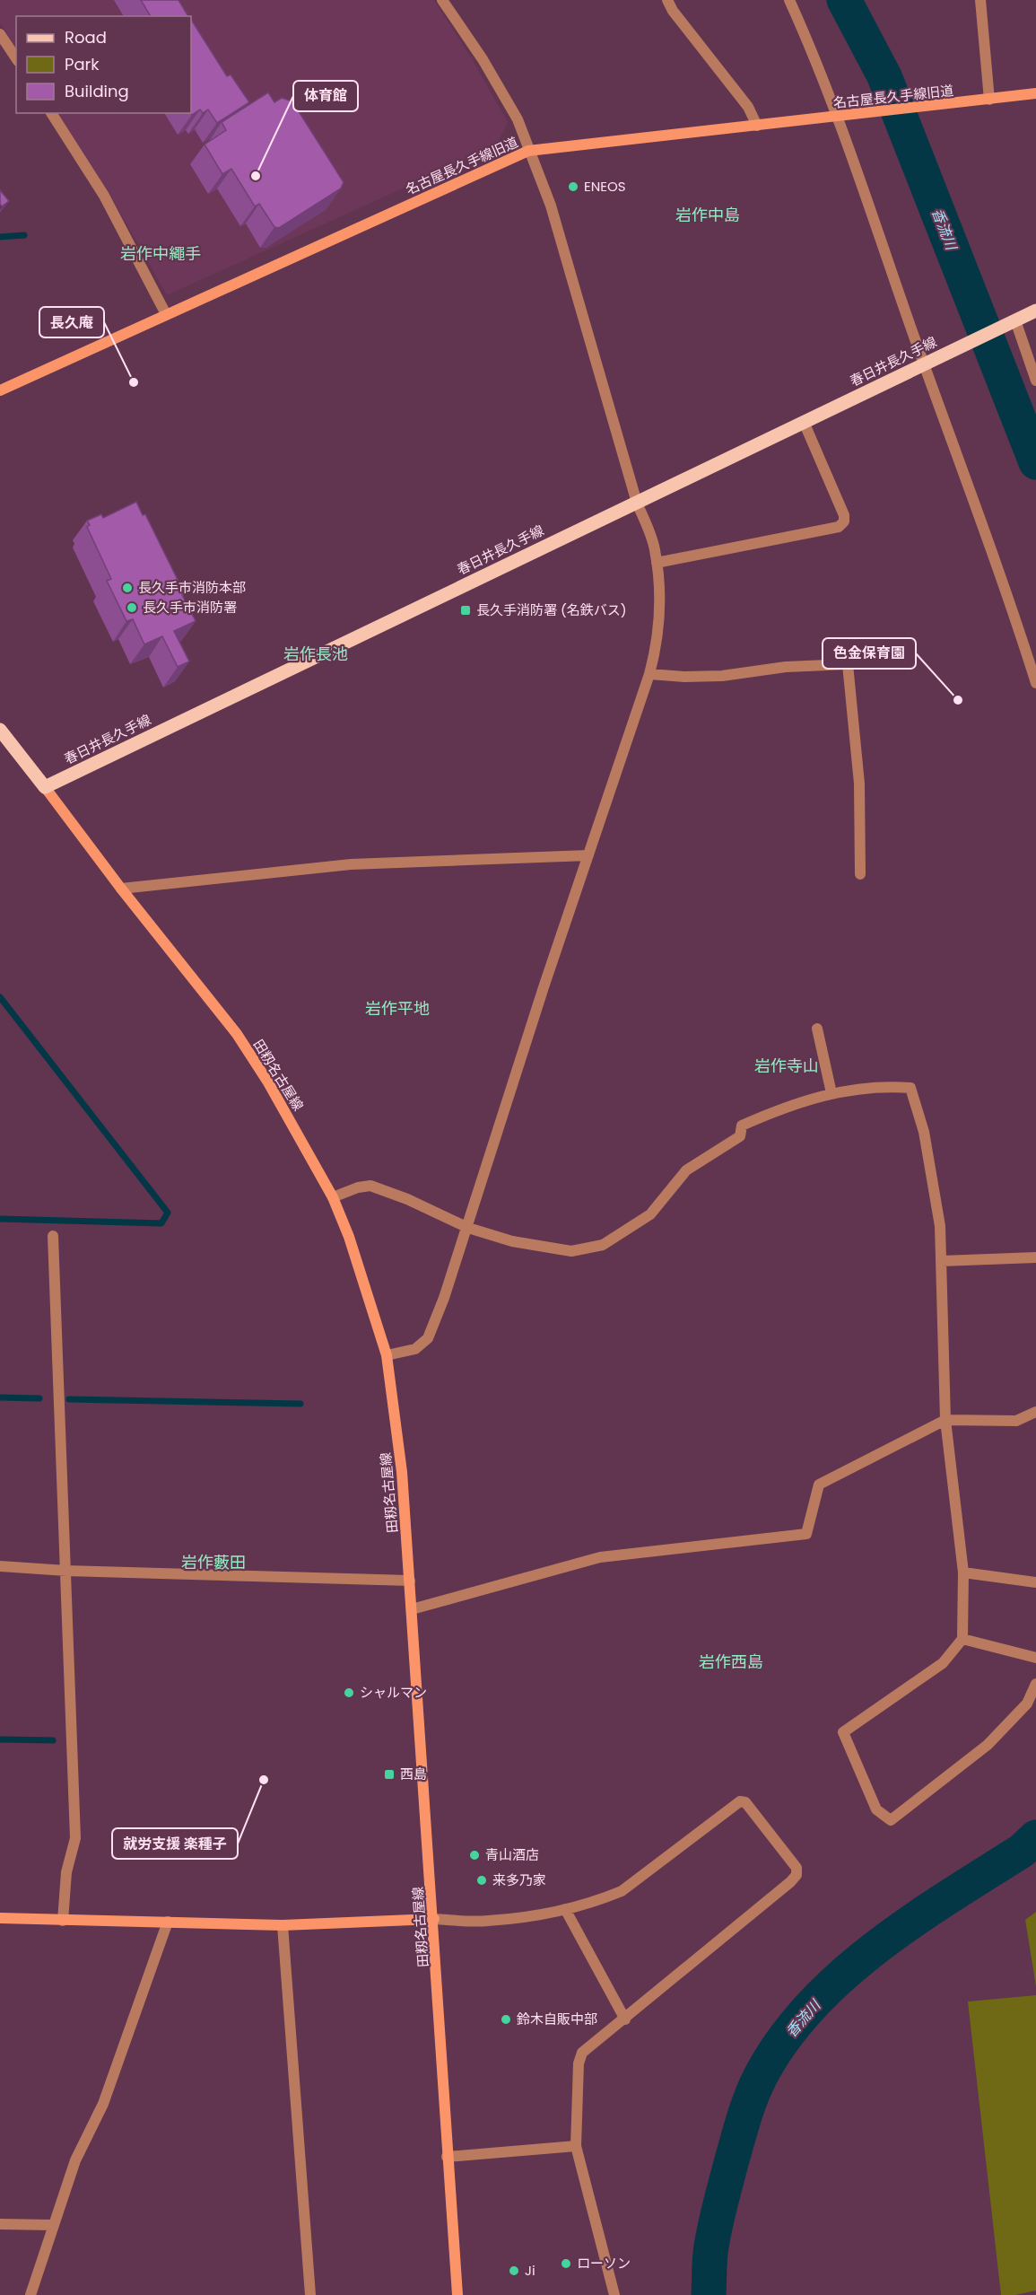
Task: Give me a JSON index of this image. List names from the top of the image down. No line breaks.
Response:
{"streets":{"main road":["名古屋長久手線旧道","春日井長久手線","田籾名古屋線"]},"crossings":[["春日井長久手線","田籾名古屋線"]],"districts":["岩作中島","岩作中繩手","岩作長池","岩作平地","岩作寺山","岩作藪田","岩作西島"],"water":["香流川"],"places":{"other":["体育館","ENEOS","長久庵","長久手市消防本部","長久手市消防署","色金保育園","シャルマン","就労支援 楽種子","青山酒店","来多乃家","鈴木自販中部","ローソン","Ji"],"transit":["長久手消防署 (名鉄バス)","西島"]},"legend":["Road","Park","Building"]}
